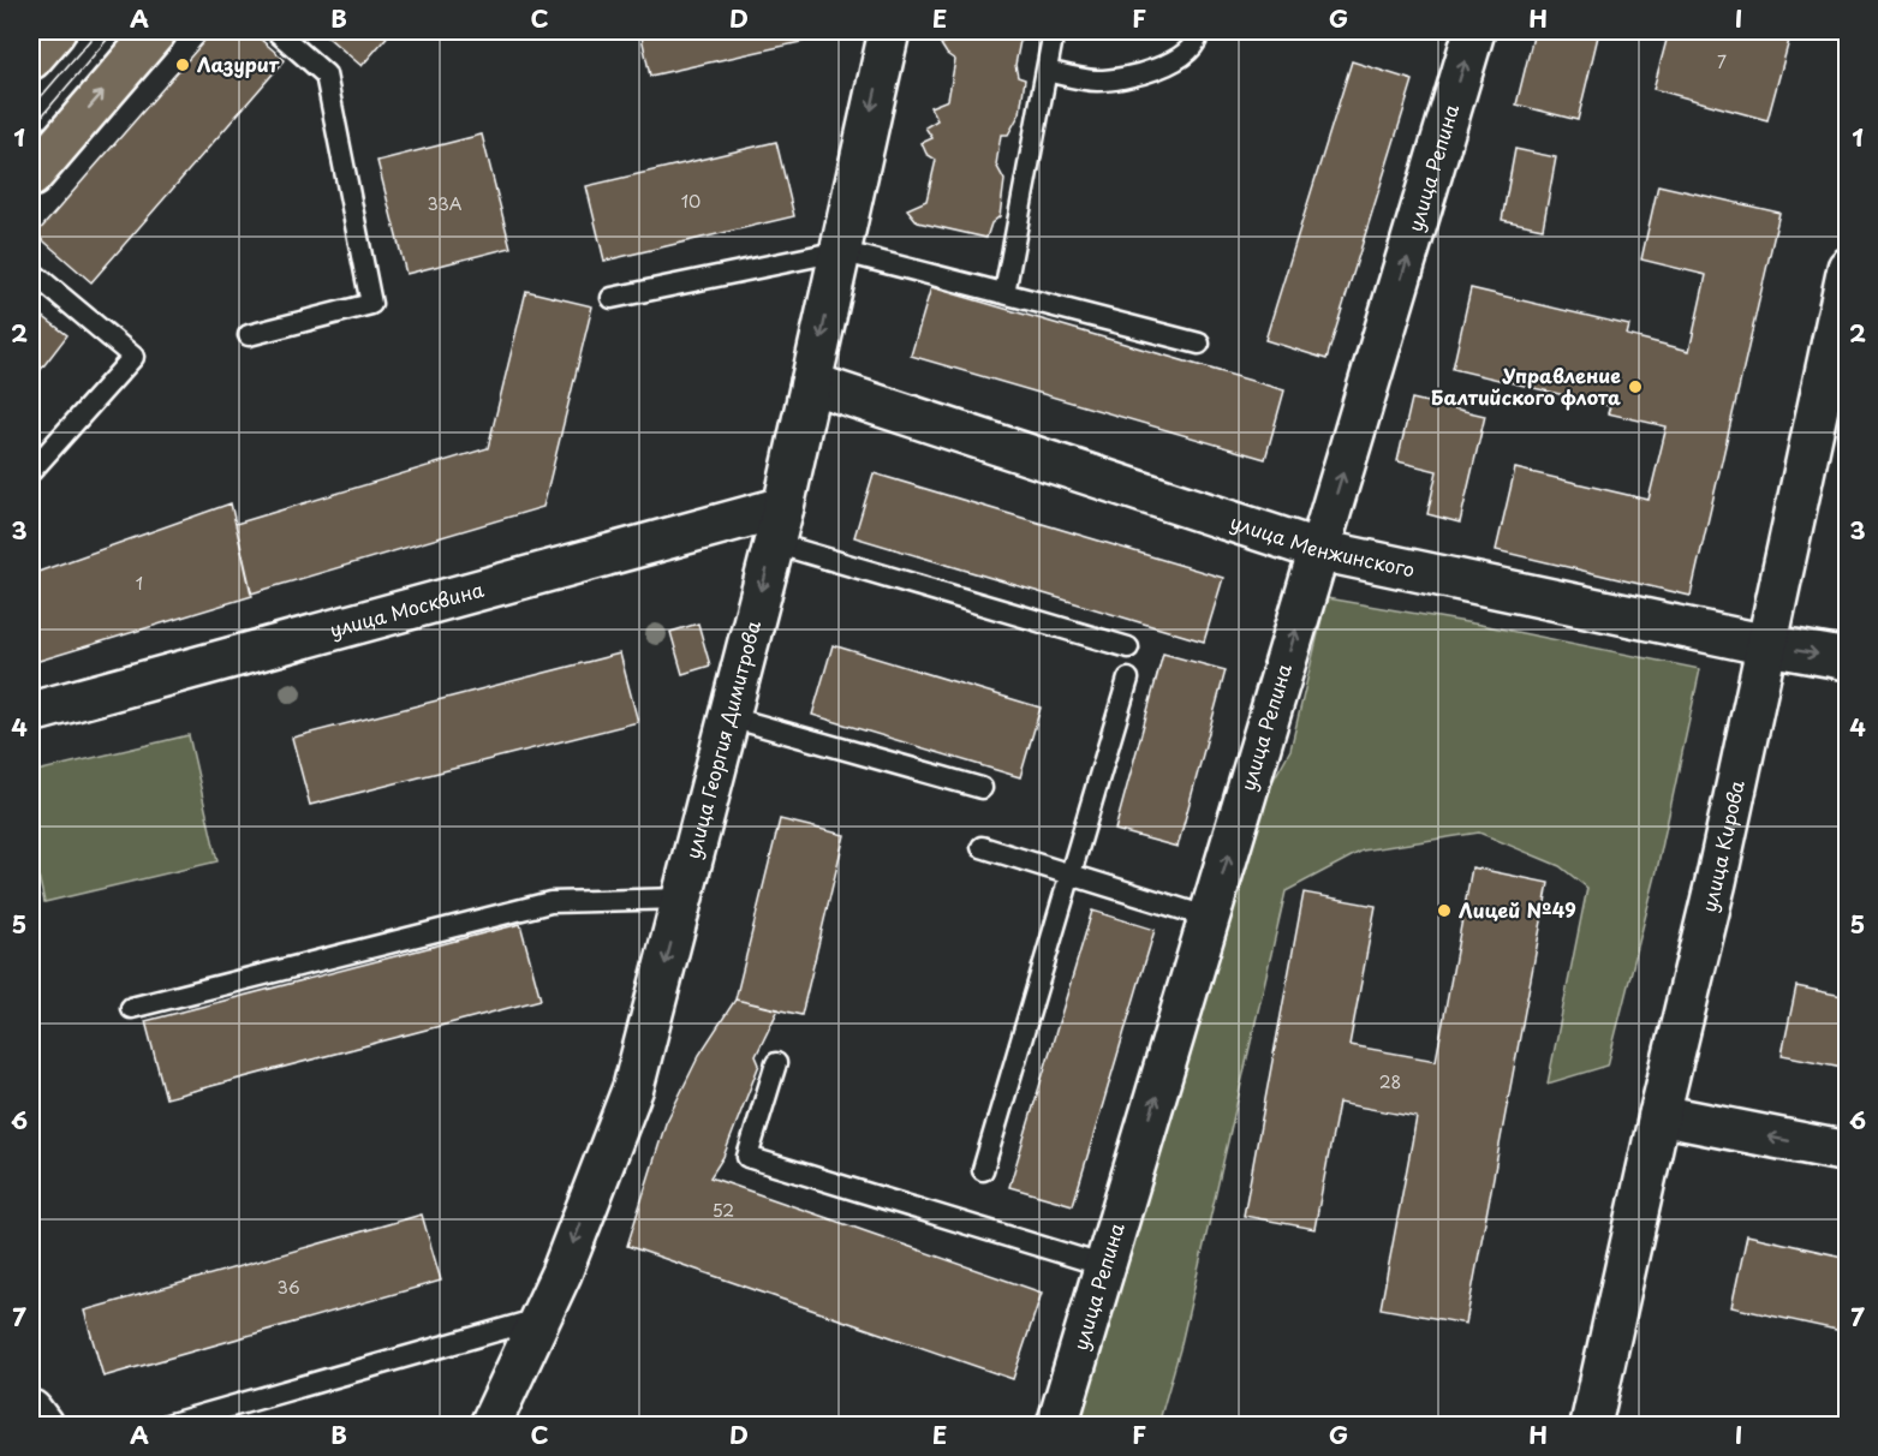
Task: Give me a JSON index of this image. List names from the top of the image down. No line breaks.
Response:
{"streets":{"street":["улица Репина","улица Менжинского","улица Москвина","улица Георгия Димитрова","улица Кирова"]},"crossings":[["улица Репина","улица Менжинского"],["улица Менжинского","улица Георгия Димитрова"],["улица Менжинского","улица Кирова"],["улица Москвина","улица Георгия Димитрова"]],"one_way":["улица Репина","улица Георгия Димитрова"],"places":["Лазурит","Управление Балтийского флота","Лицей №49"],"house_numbers":["7","10","33А","1","28","52","36"],"grid":{"columns":["A","B","C","D","E","F","G","H","I"],"rows":["1","2","3","4","5","6","7"]}}
